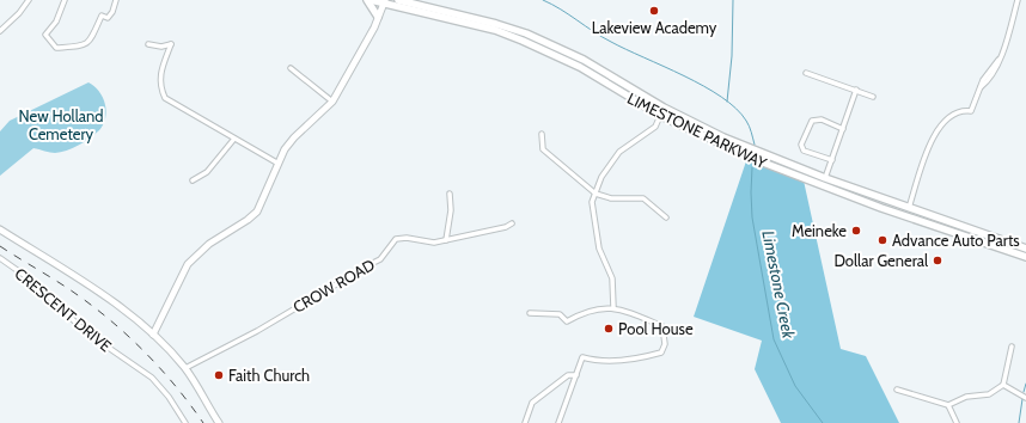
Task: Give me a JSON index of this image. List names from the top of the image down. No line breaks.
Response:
{"streets":{"main road":["LIMESTONE PARKWAY"],"street":["CROW ROAD","CRESCENT DRIVE"]},"water":["Limestone Creek"],"parks":["New Holland Cemetery"],"places":["Lakeview Academy","Meineke","Advance Auto Parts","Dollar General","Pool House","Faith Church"]}
